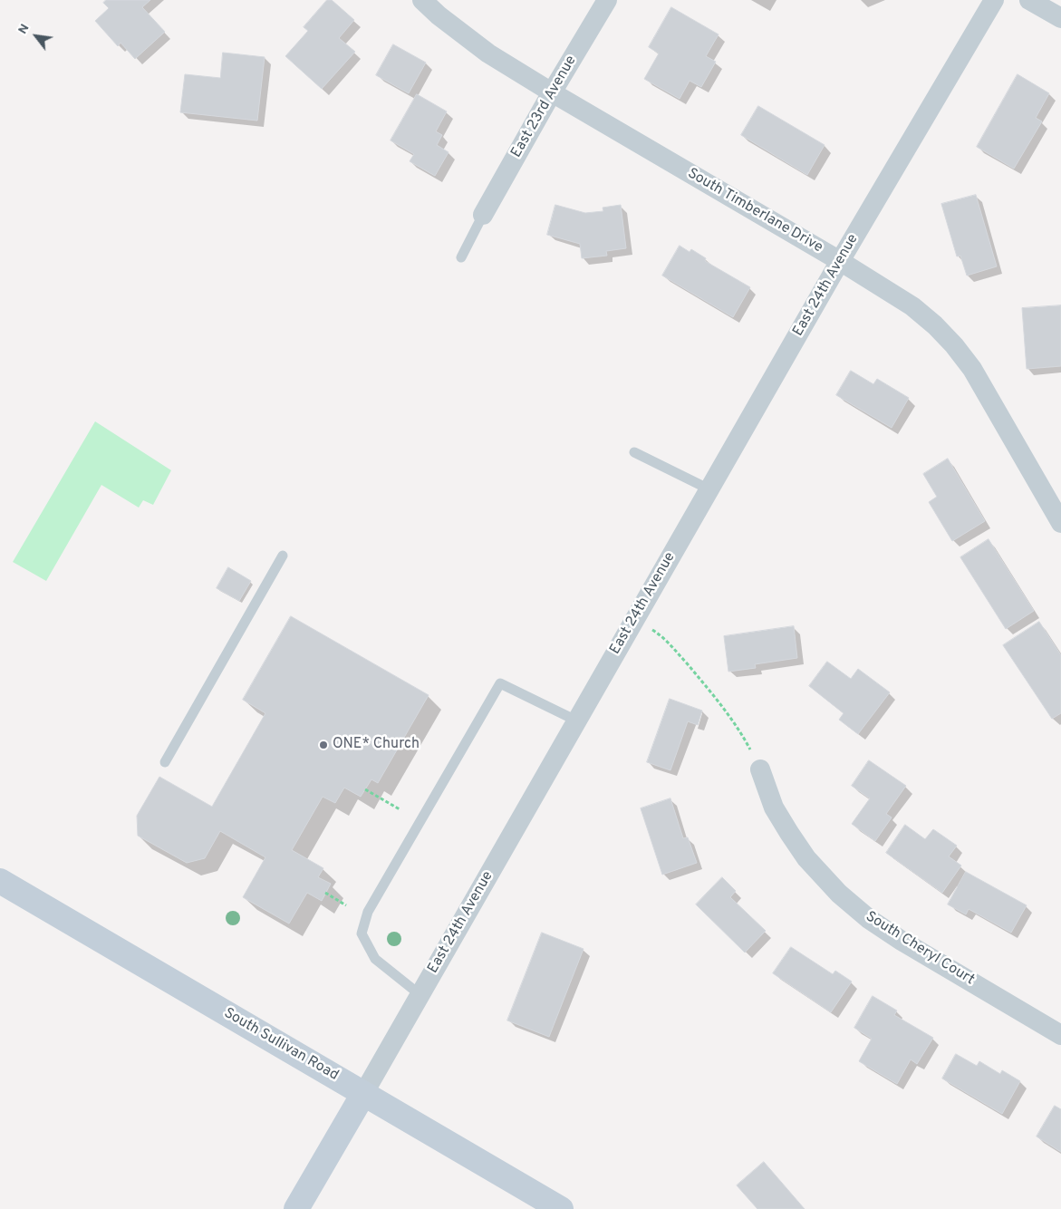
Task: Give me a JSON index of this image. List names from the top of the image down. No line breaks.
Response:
{"streets":{"main road":["East 24th Avenue","South Sullivan Road"],"street":["East 23rd Avenue","South Timberlane Drive","South Cheryl Court"]},"crossings":[["East 23rd Avenue","South Timberlane Drive"],["South Timberlane Drive","East 24th Avenue"],["East 24th Avenue","South Sullivan Road"]],"places":["ONE* Church"],"north":"top left"}
